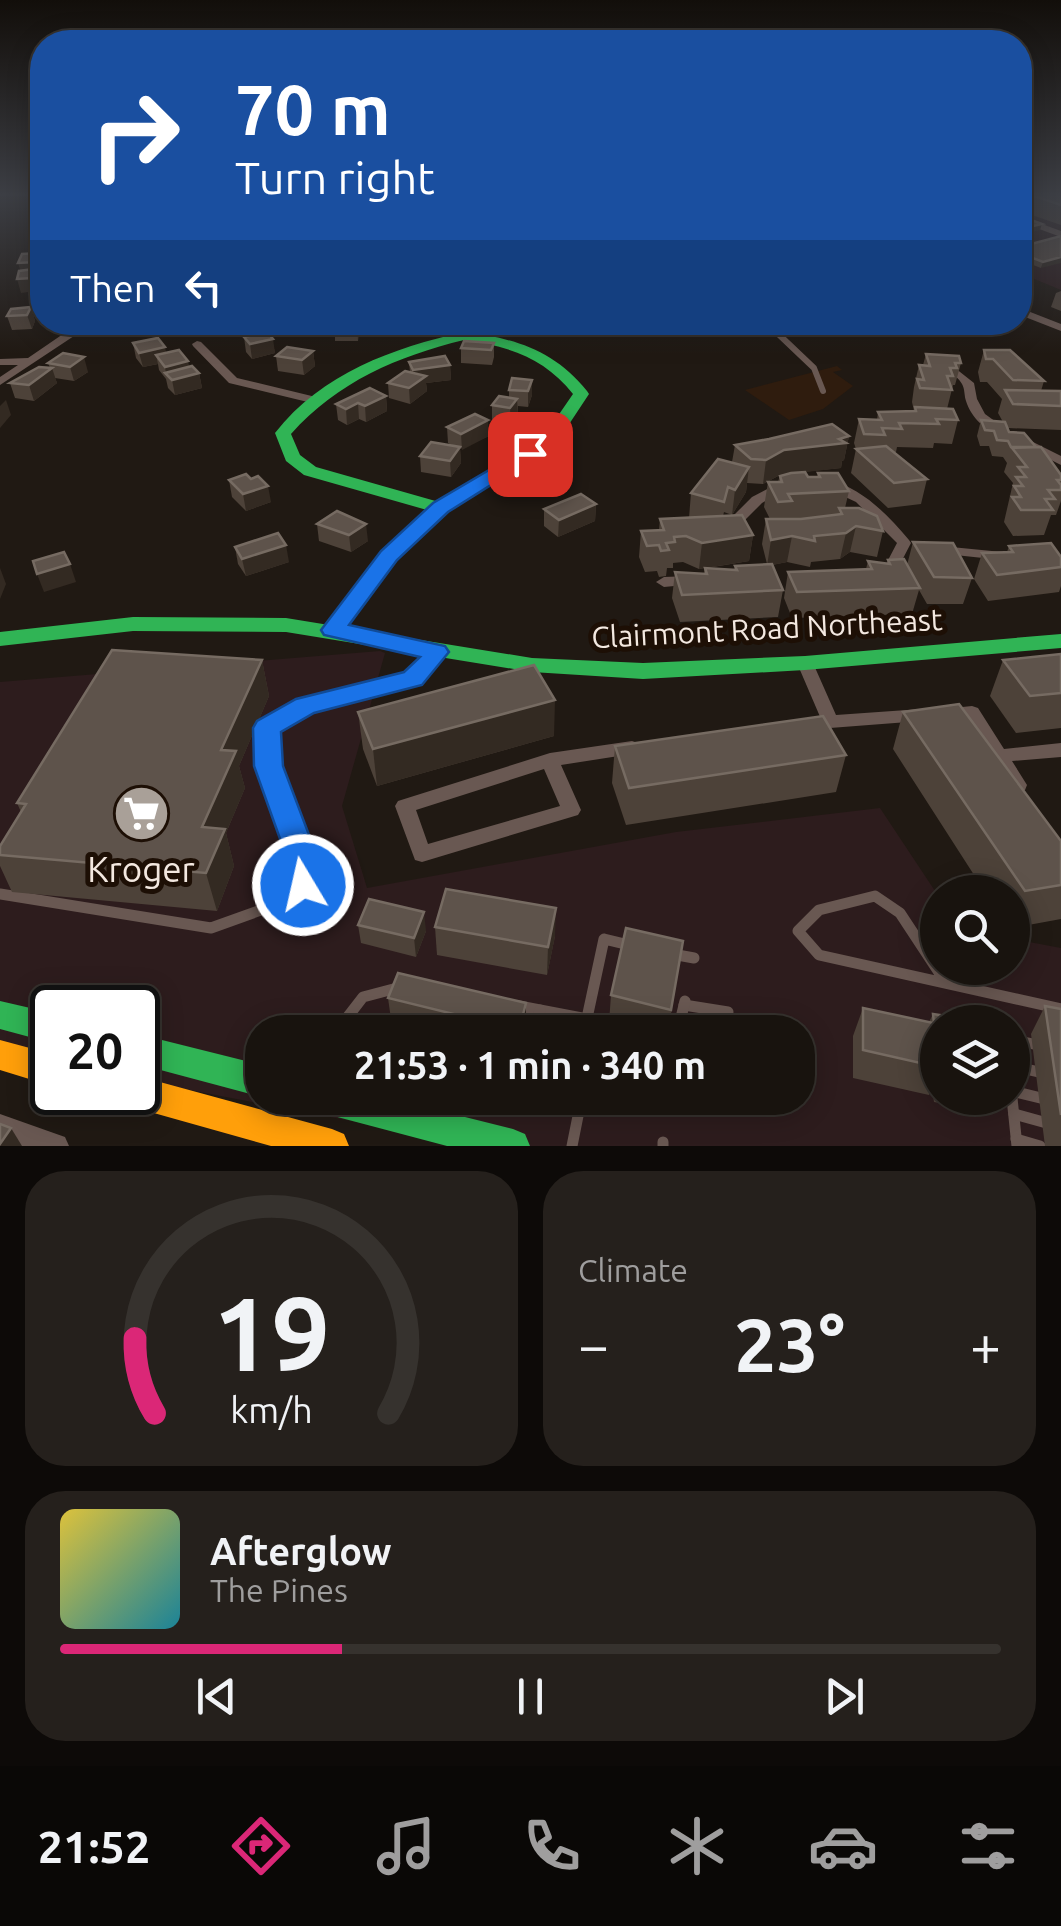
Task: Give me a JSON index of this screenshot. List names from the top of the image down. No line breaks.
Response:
{"streets":{"main road":["Clairmont Road Northeast"]},"places":{"supermarket":["Kroger"]},"page":{"turn":["70 m","Turn right"],"then":"Then","limit":"20","trip":"21:53 · 1 min · 340 m","tile":"Climate","heat":["−","23°","+"],"song":["Afterglow","The Pines"],"tabs":"21:52","gauge":["19","km/h"]}}
